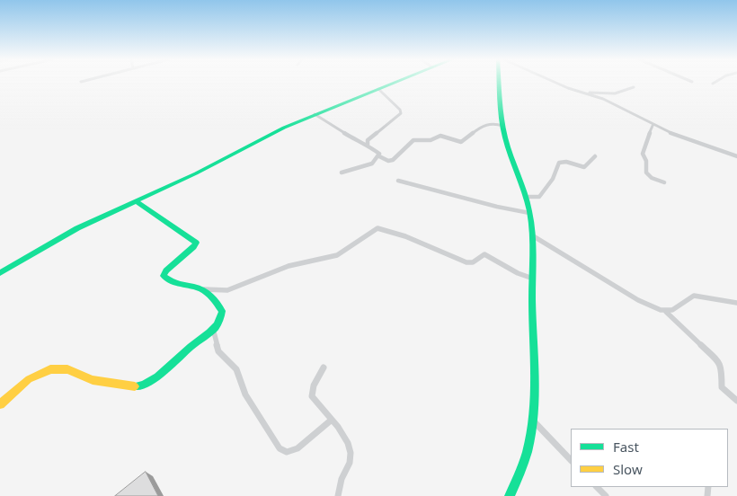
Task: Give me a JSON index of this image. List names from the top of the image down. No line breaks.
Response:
{"legend":["Fast","Slow"]}
